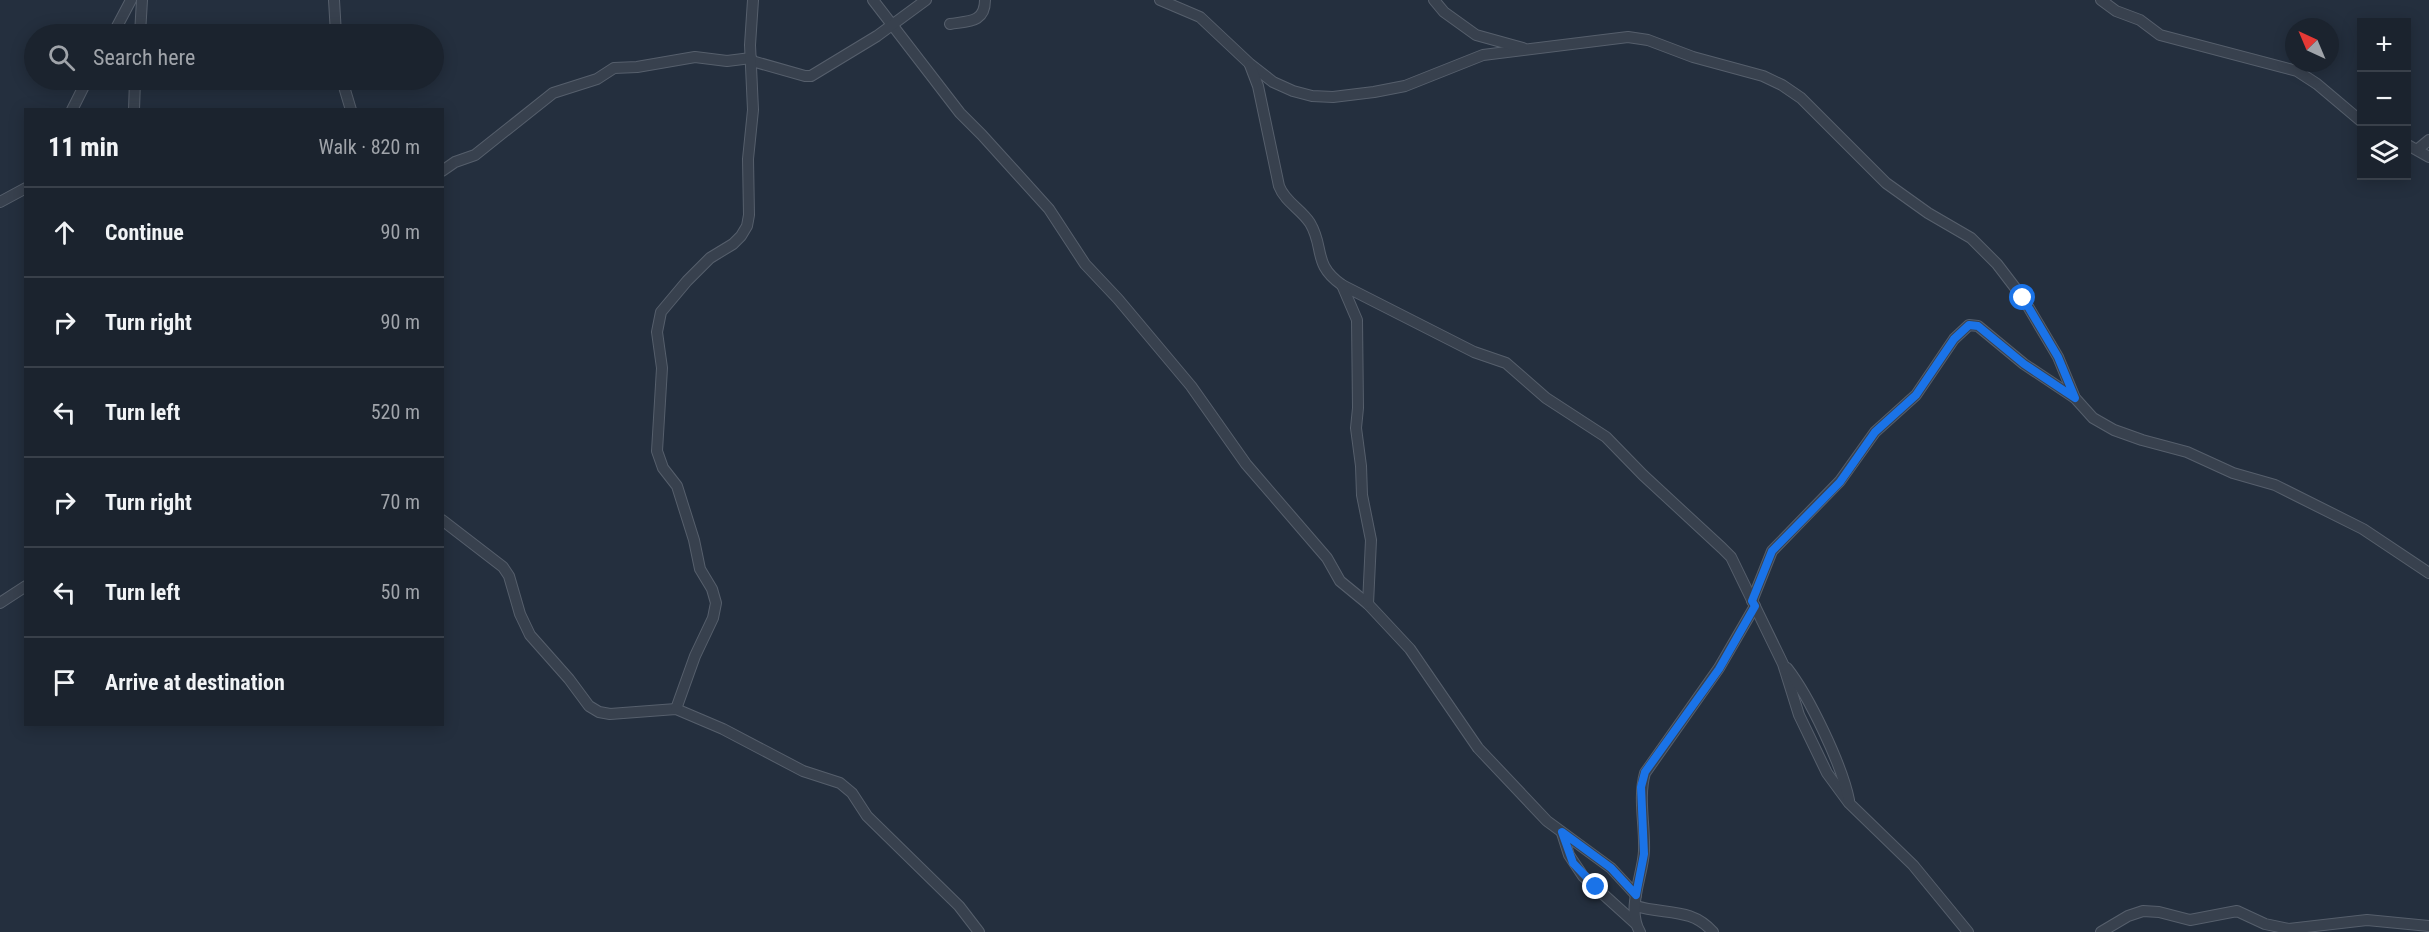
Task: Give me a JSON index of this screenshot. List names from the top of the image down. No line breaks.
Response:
{"north":"top left","page":{"map_buttons":["+","−"],"search":"Search here","heading":["11 min","Walk · 820 m"],"list":[["Continue","90 m"],["Turn right","90 m"],["Turn left","520 m"],["Turn right","70 m"],["Turn left","50 m"],"Arrive at destination"]}}
